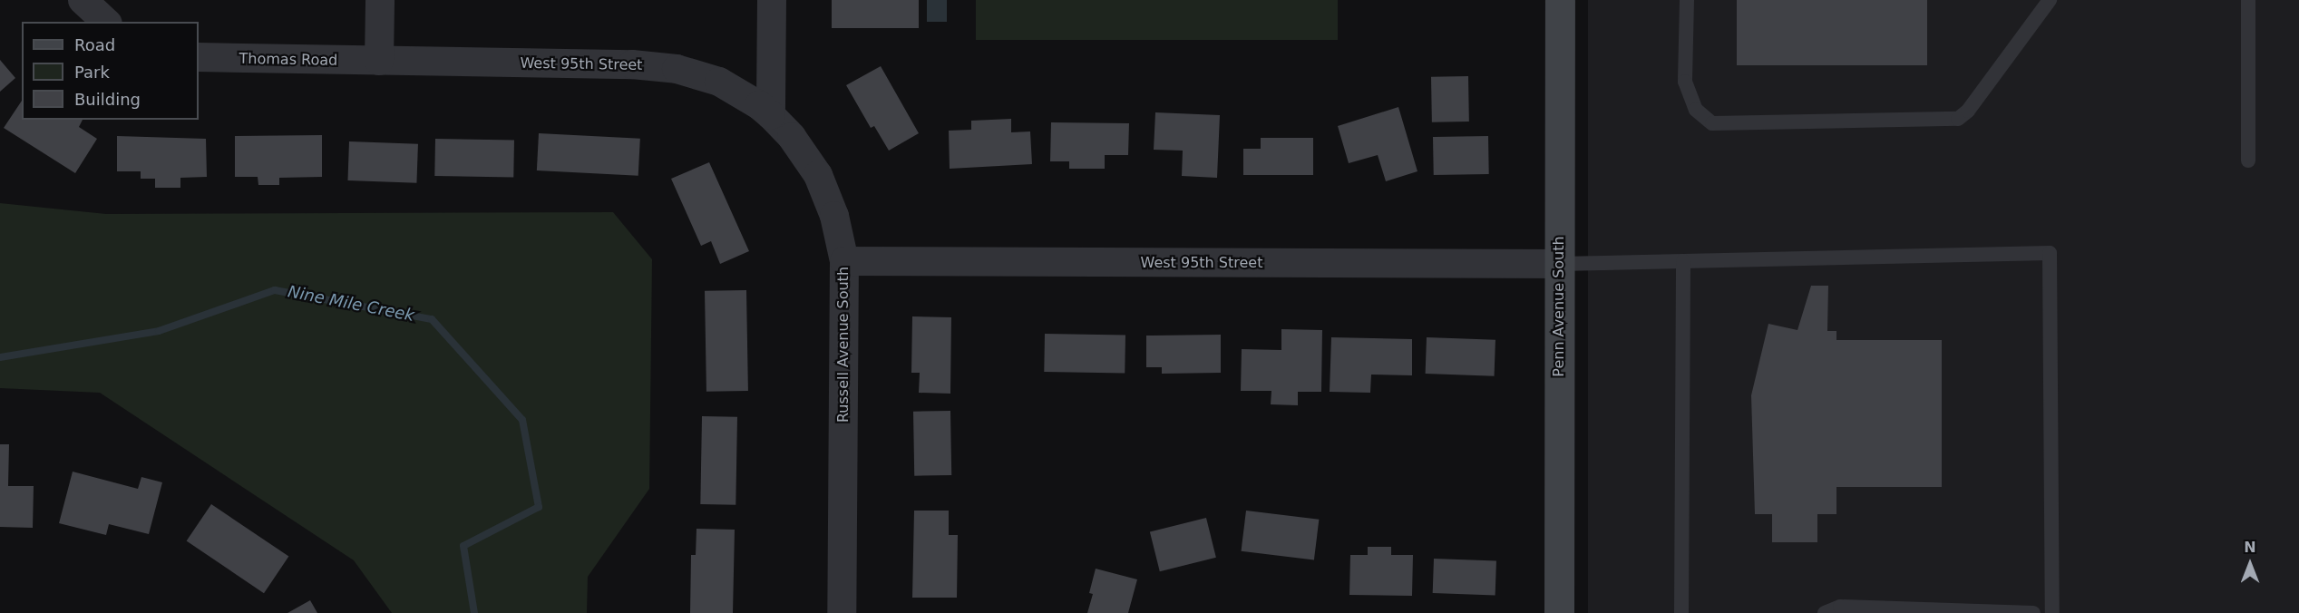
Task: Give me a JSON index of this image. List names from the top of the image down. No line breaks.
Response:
{"streets":{"main road":["Penn Avenue South"],"street":["Thomas Road","West 95th Street","Russell Avenue South"]},"crossings":[["Thomas Road","West 95th Street"],["West 95th Street","Penn Avenue South"],["West 95th Street","Russell Avenue South"]],"water":["Nine Mile Creek"],"legend":["Road","Park","Building"],"north":"top"}
